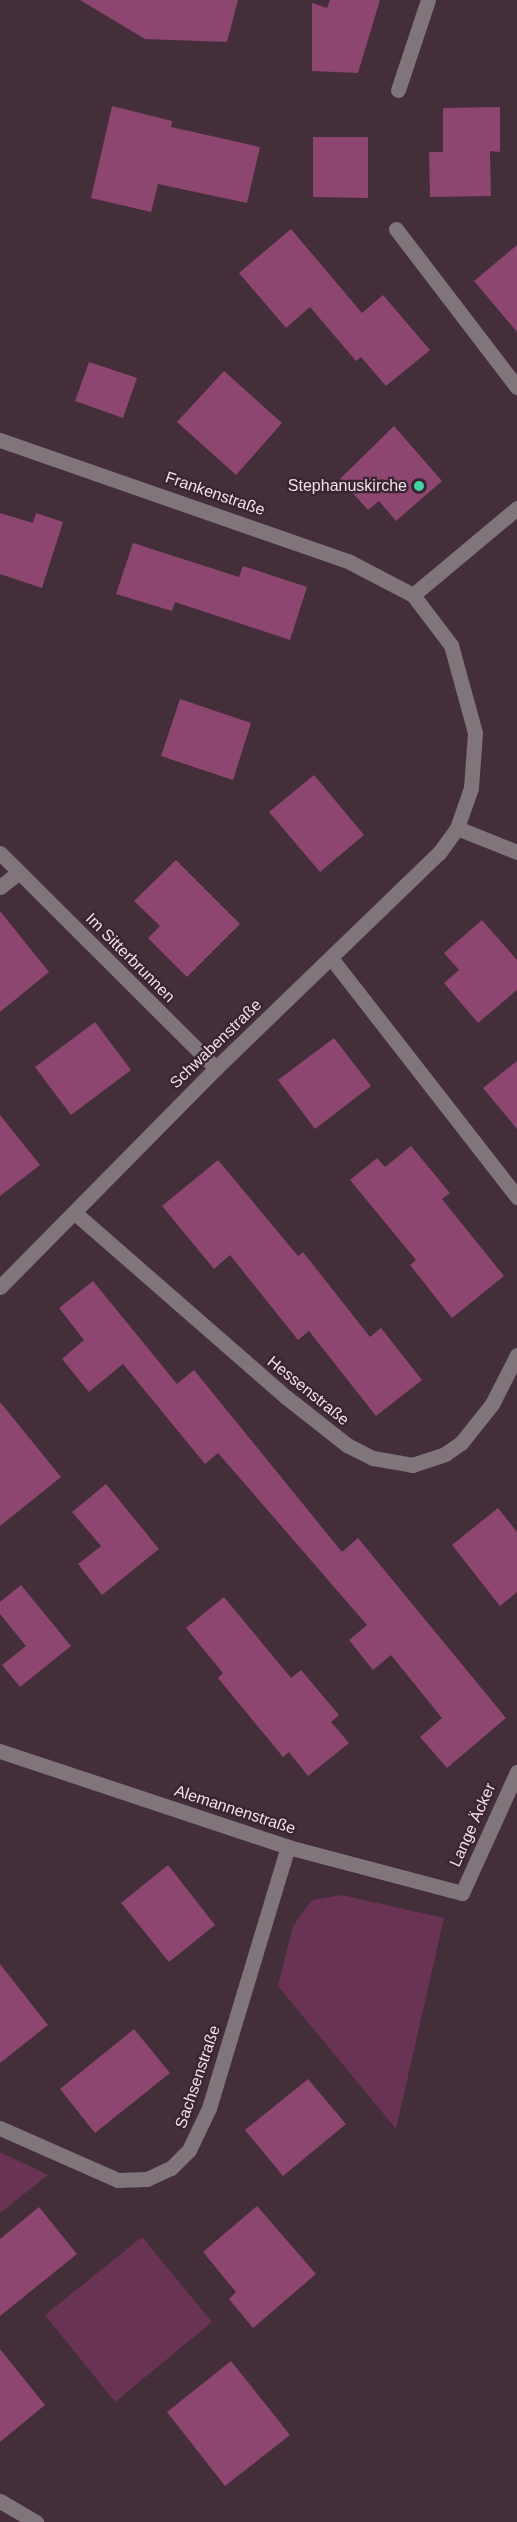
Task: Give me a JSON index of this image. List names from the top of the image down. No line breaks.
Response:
{"streets":{"street":["Frankenstraße","Im Sitterbrunnen","Schwabenstraße","Hessenstraße","Alemannenstraße","Lange Äcker","Sachsenstraße"]},"crossings":[["Frankenstraße","Schwabenstraße"],["Im Sitterbrunnen","Schwabenstraße"],["Schwabenstraße","Hessenstraße"],["Alemannenstraße","Lange Äcker"],["Alemannenstraße","Sachsenstraße"]],"places":["Stephanuskirche"]}
